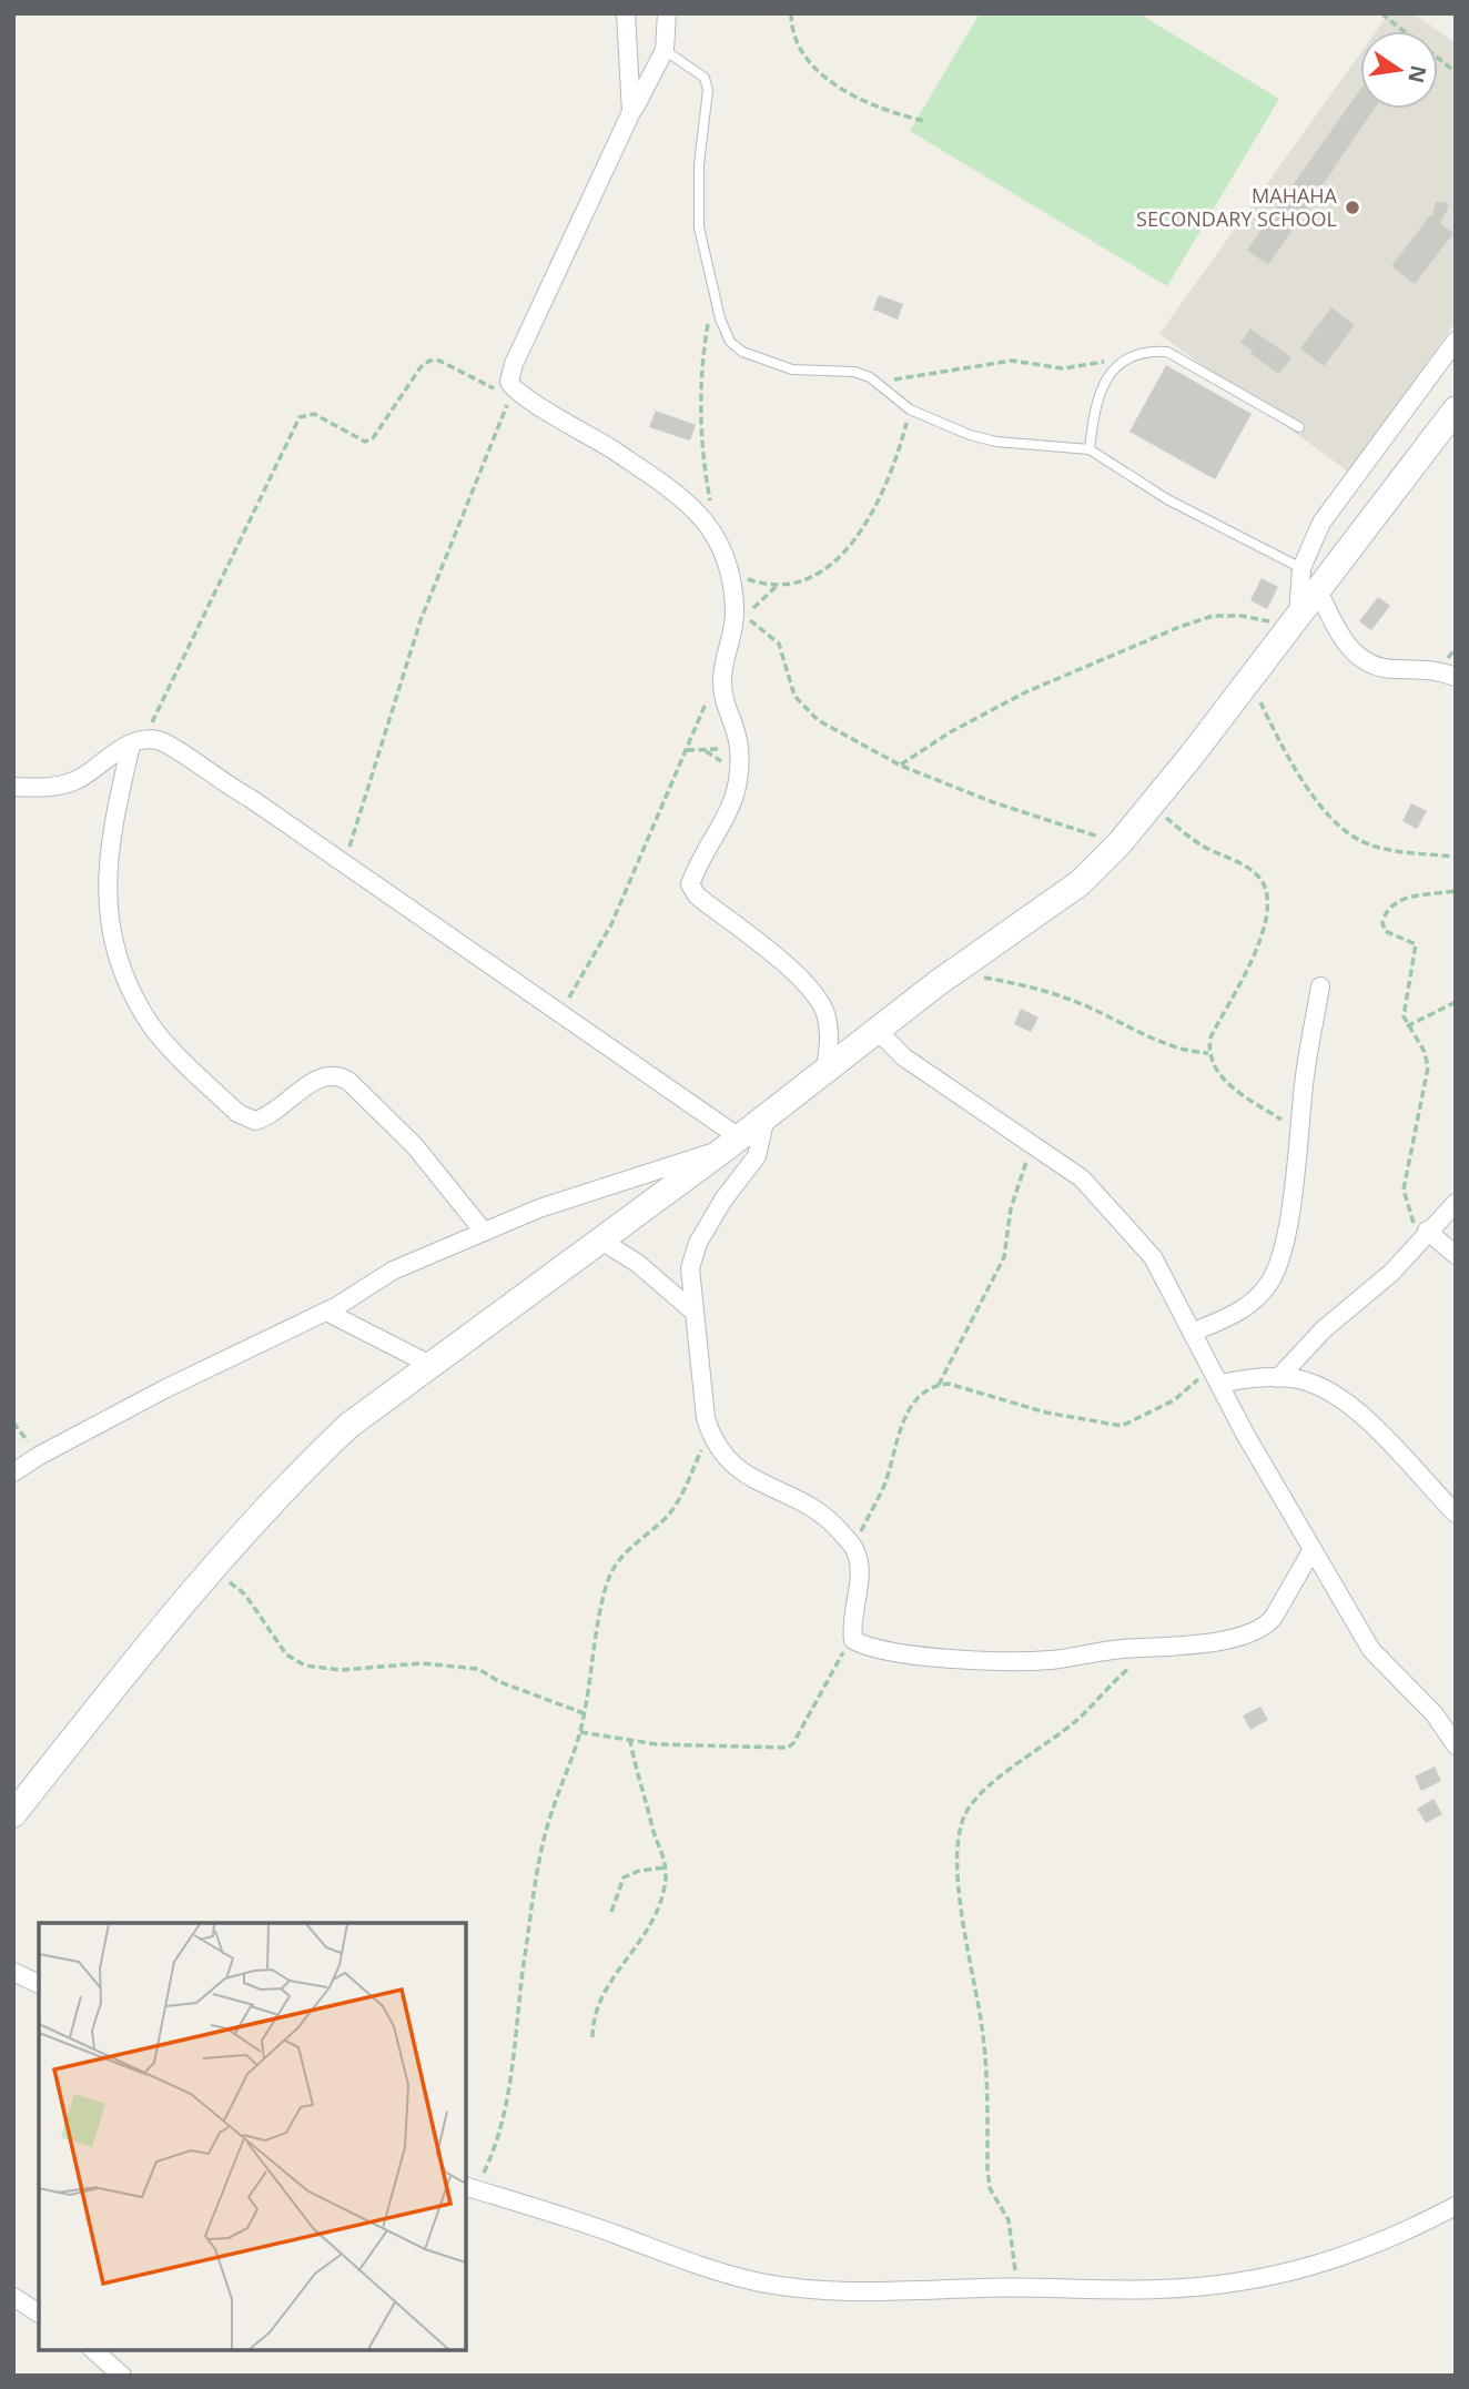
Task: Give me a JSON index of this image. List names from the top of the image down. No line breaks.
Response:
{"places":["MAHAHA SECONDARY SCHOOL"],"north":"right"}
